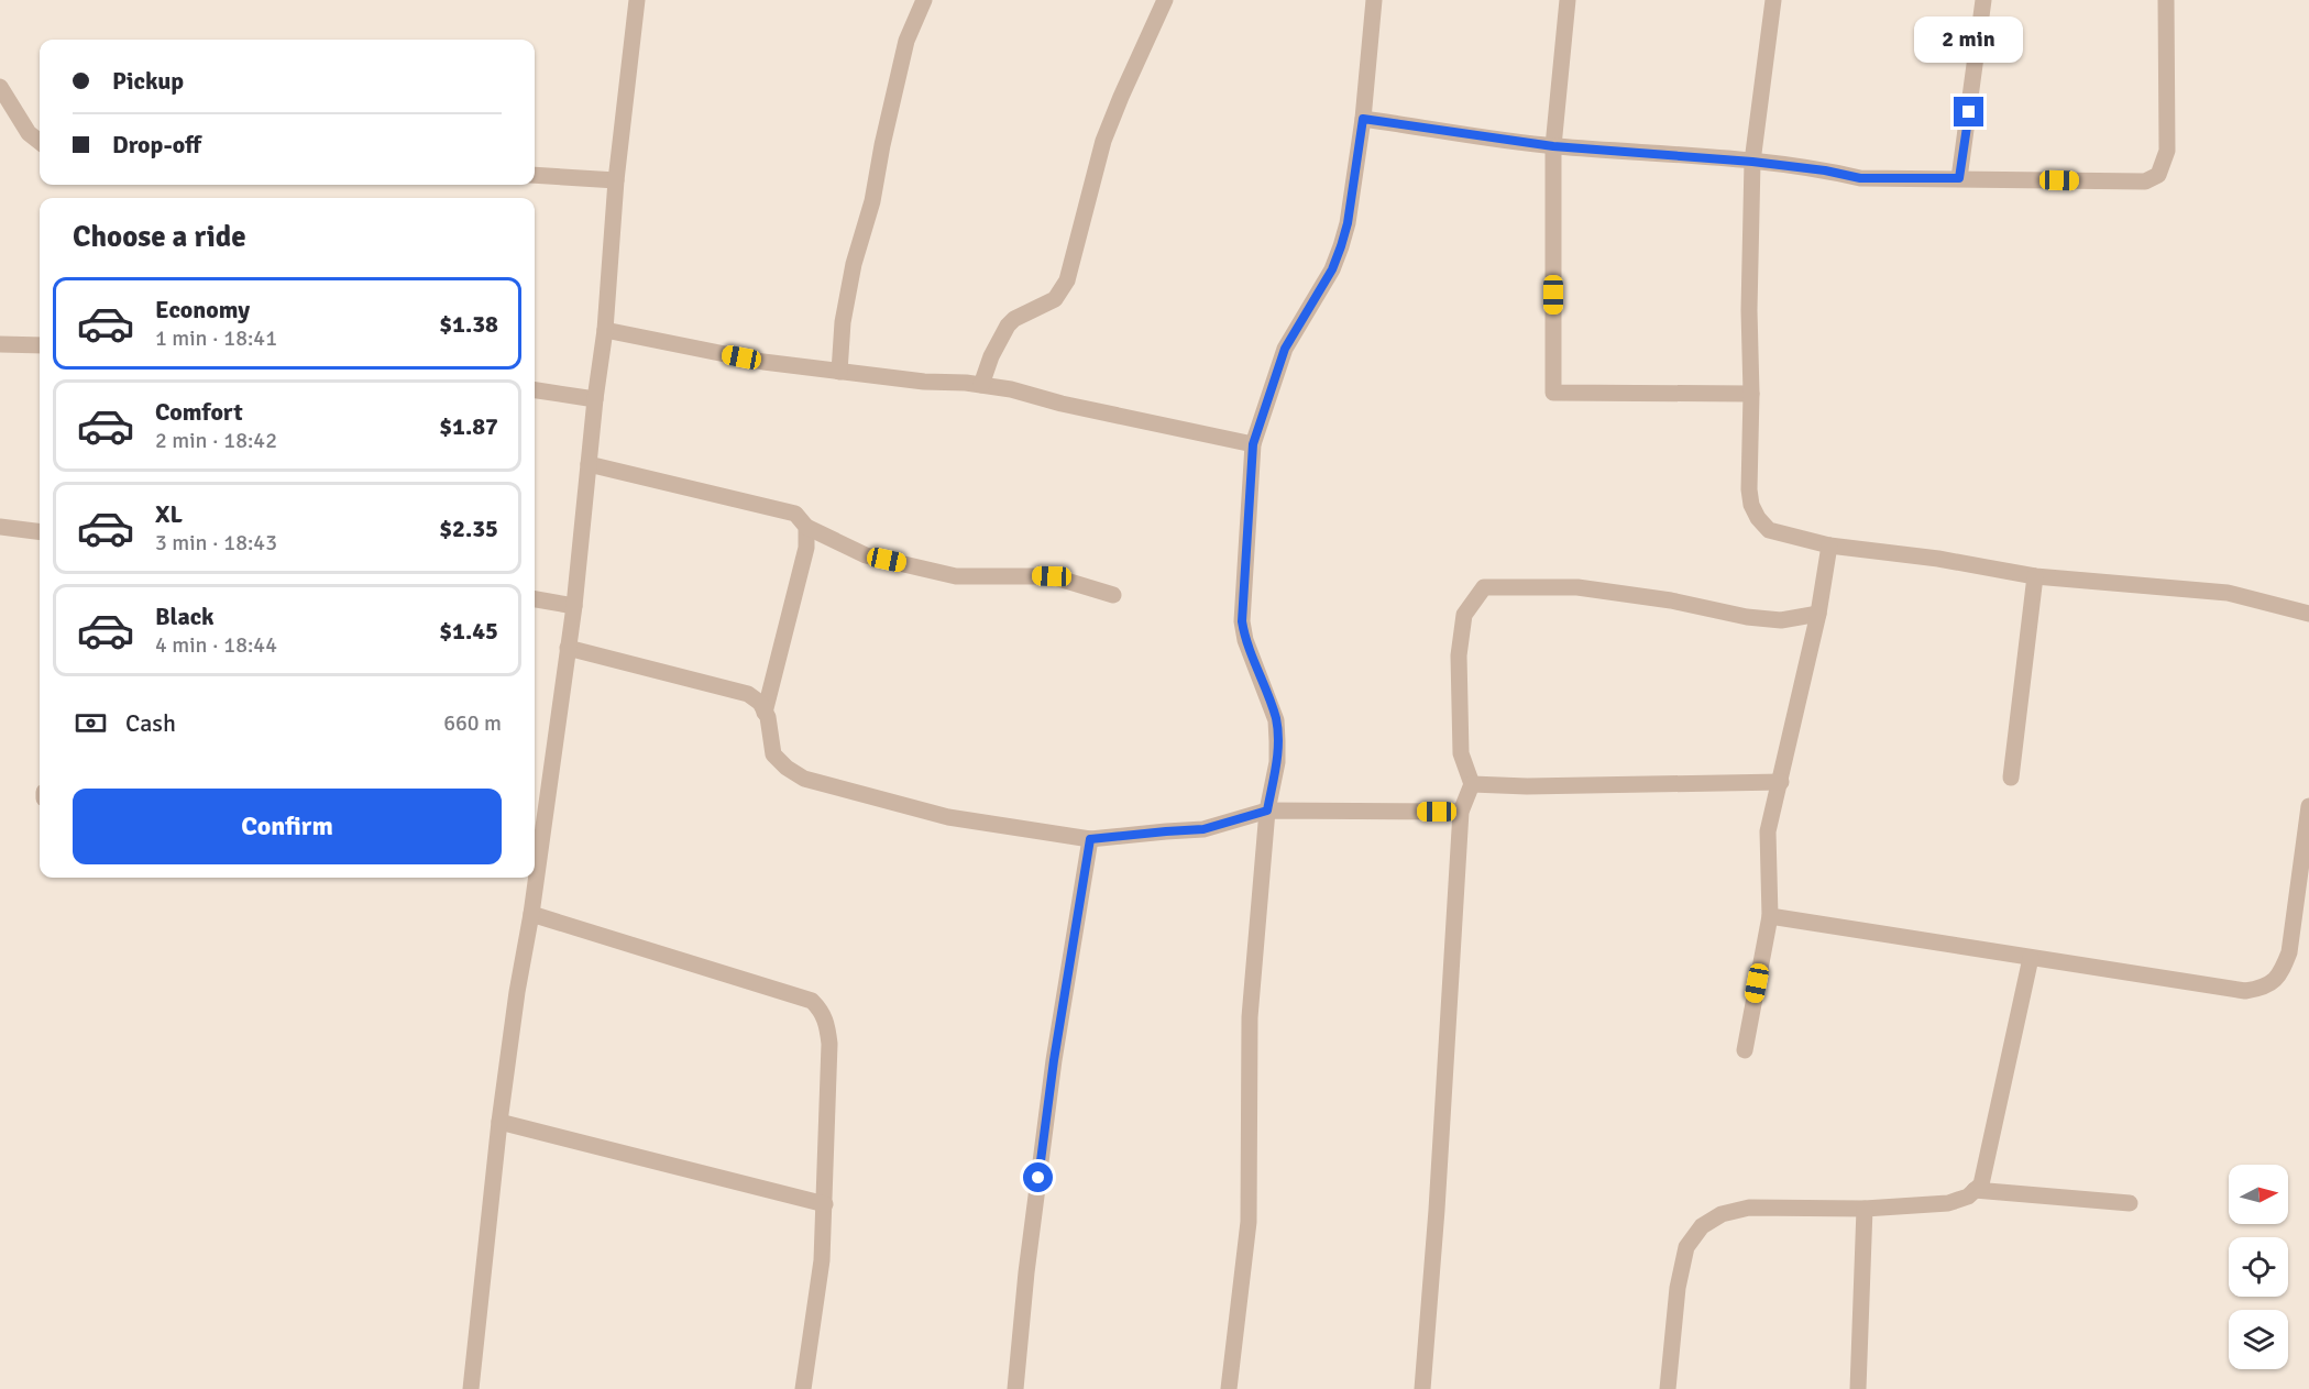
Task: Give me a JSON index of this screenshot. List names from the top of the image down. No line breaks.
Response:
{"north":"right","page":{"bubble":"2 min","banner":["Pickup","Drop-off"],"heading":"Choose a ride","list":[{"name":"Economy","note":"1 min · 18:41","value":"$1.38"},{"name":"Comfort","note":"2 min · 18:42","value":"$1.87"},{"name":"XL","note":"3 min · 18:43","value":"$2.35"},{"name":"Black","note":"4 min · 18:44","value":"$1.45"}],"pay":["Cash","660 m"],"buttons":"Confirm"}}
